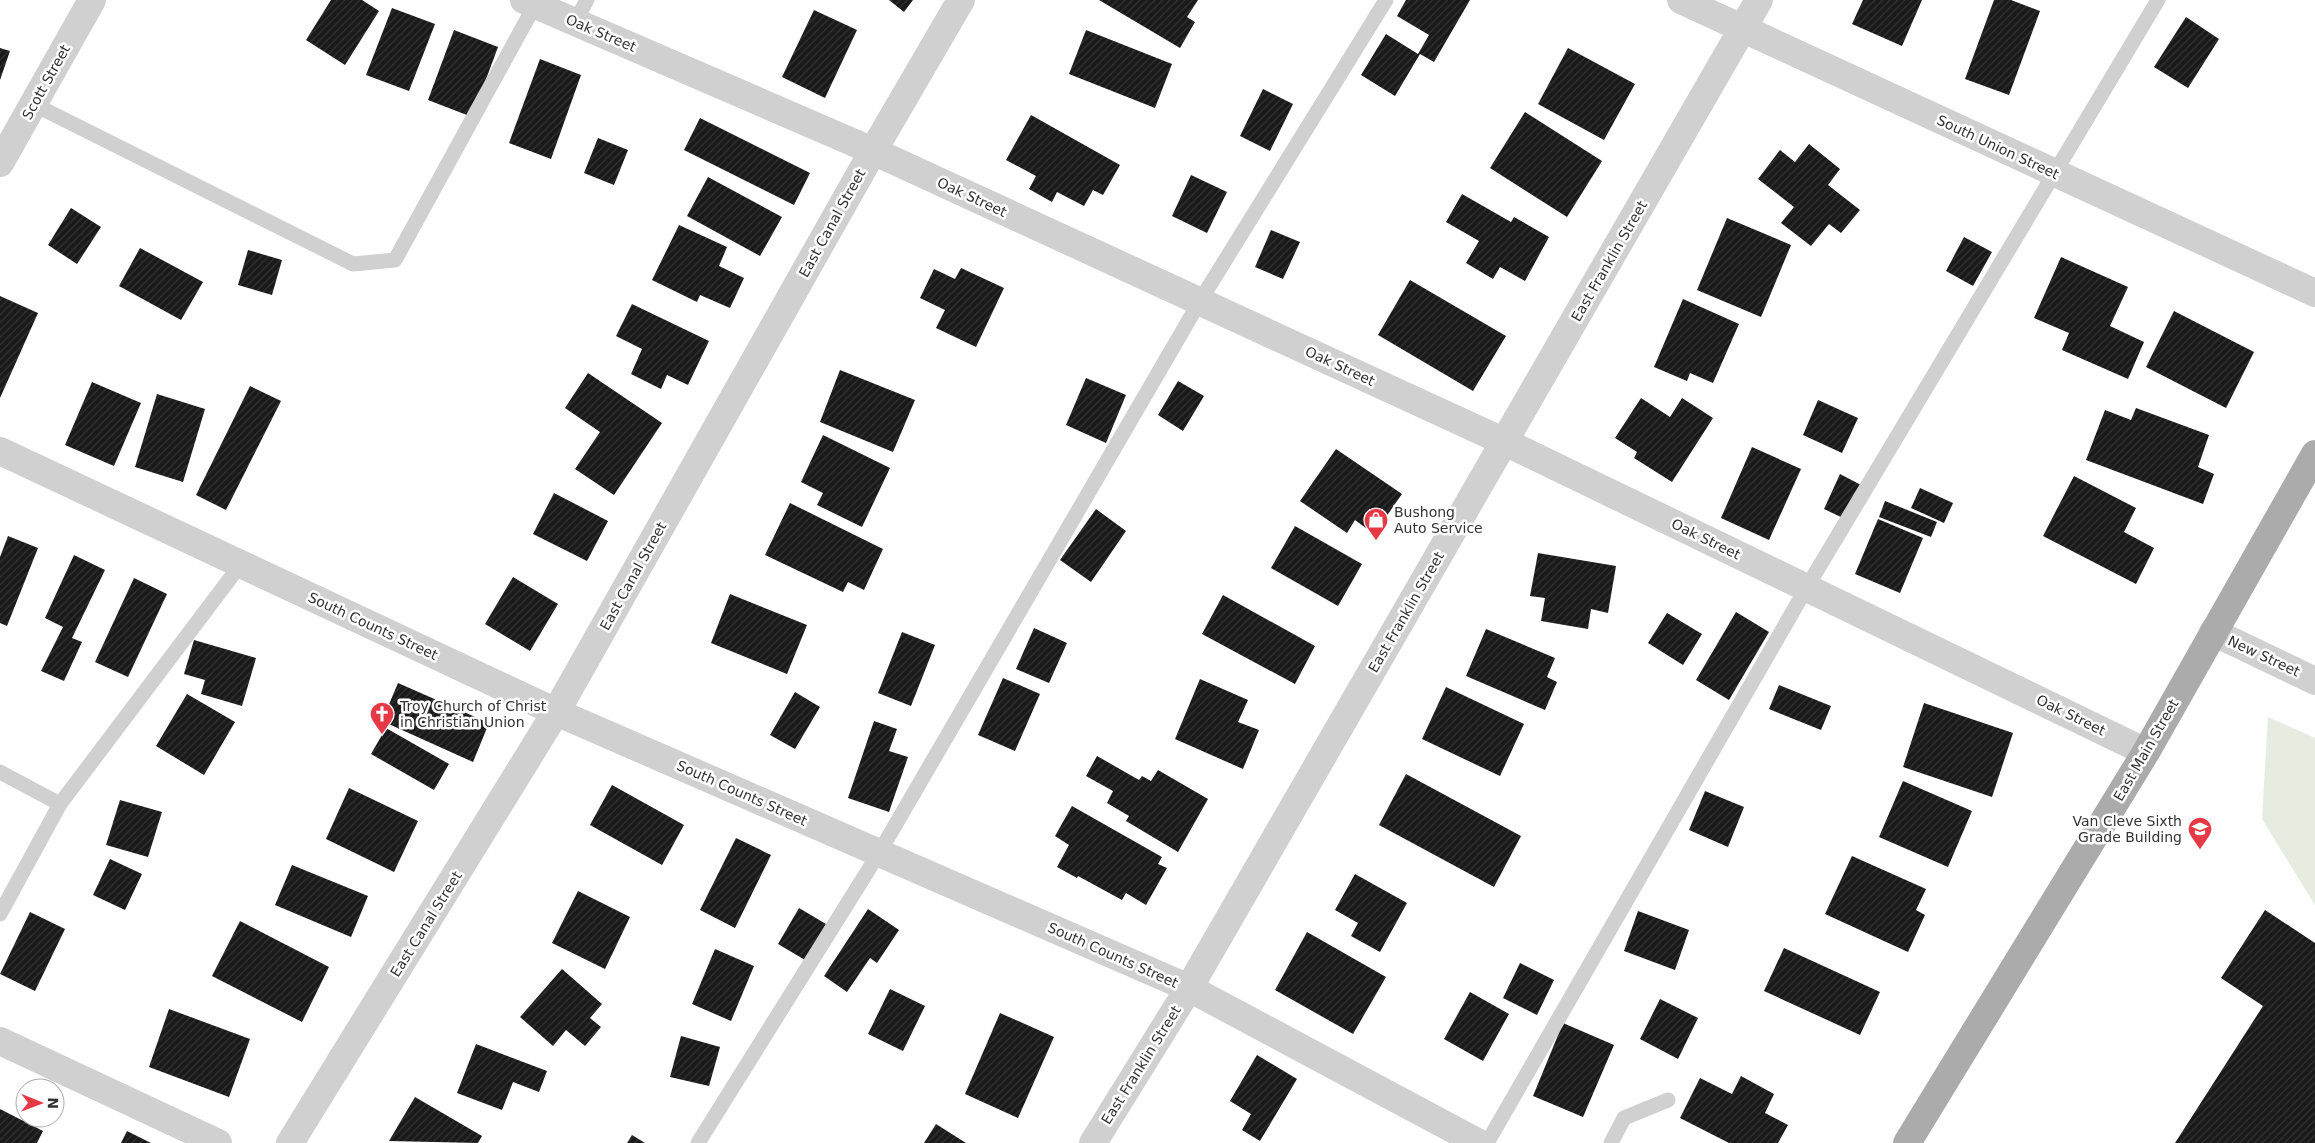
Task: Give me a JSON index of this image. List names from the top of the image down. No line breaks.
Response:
{"streets":{"main road":["East Main Street"],"street":["Oak Street","Scott Street","South Union Street","East Canal Street","East Franklin Street","South Counts Street","New Street"]},"crossings":[["Oak Street","East Canal Street"],["Oak Street","East Franklin Street"],["Oak Street","East Main Street"],["South Union Street","East Franklin Street"],["East Canal Street","South Counts Street"],["East Franklin Street","South Counts Street"],["New Street","East Main Street"]],"places":{"shop":["Bushong Auto Service"],"church":["Troy Church of Christ in Christian Union"],"school or university":["Van Cleve Sixth Grade Building"]},"north":"right"}
